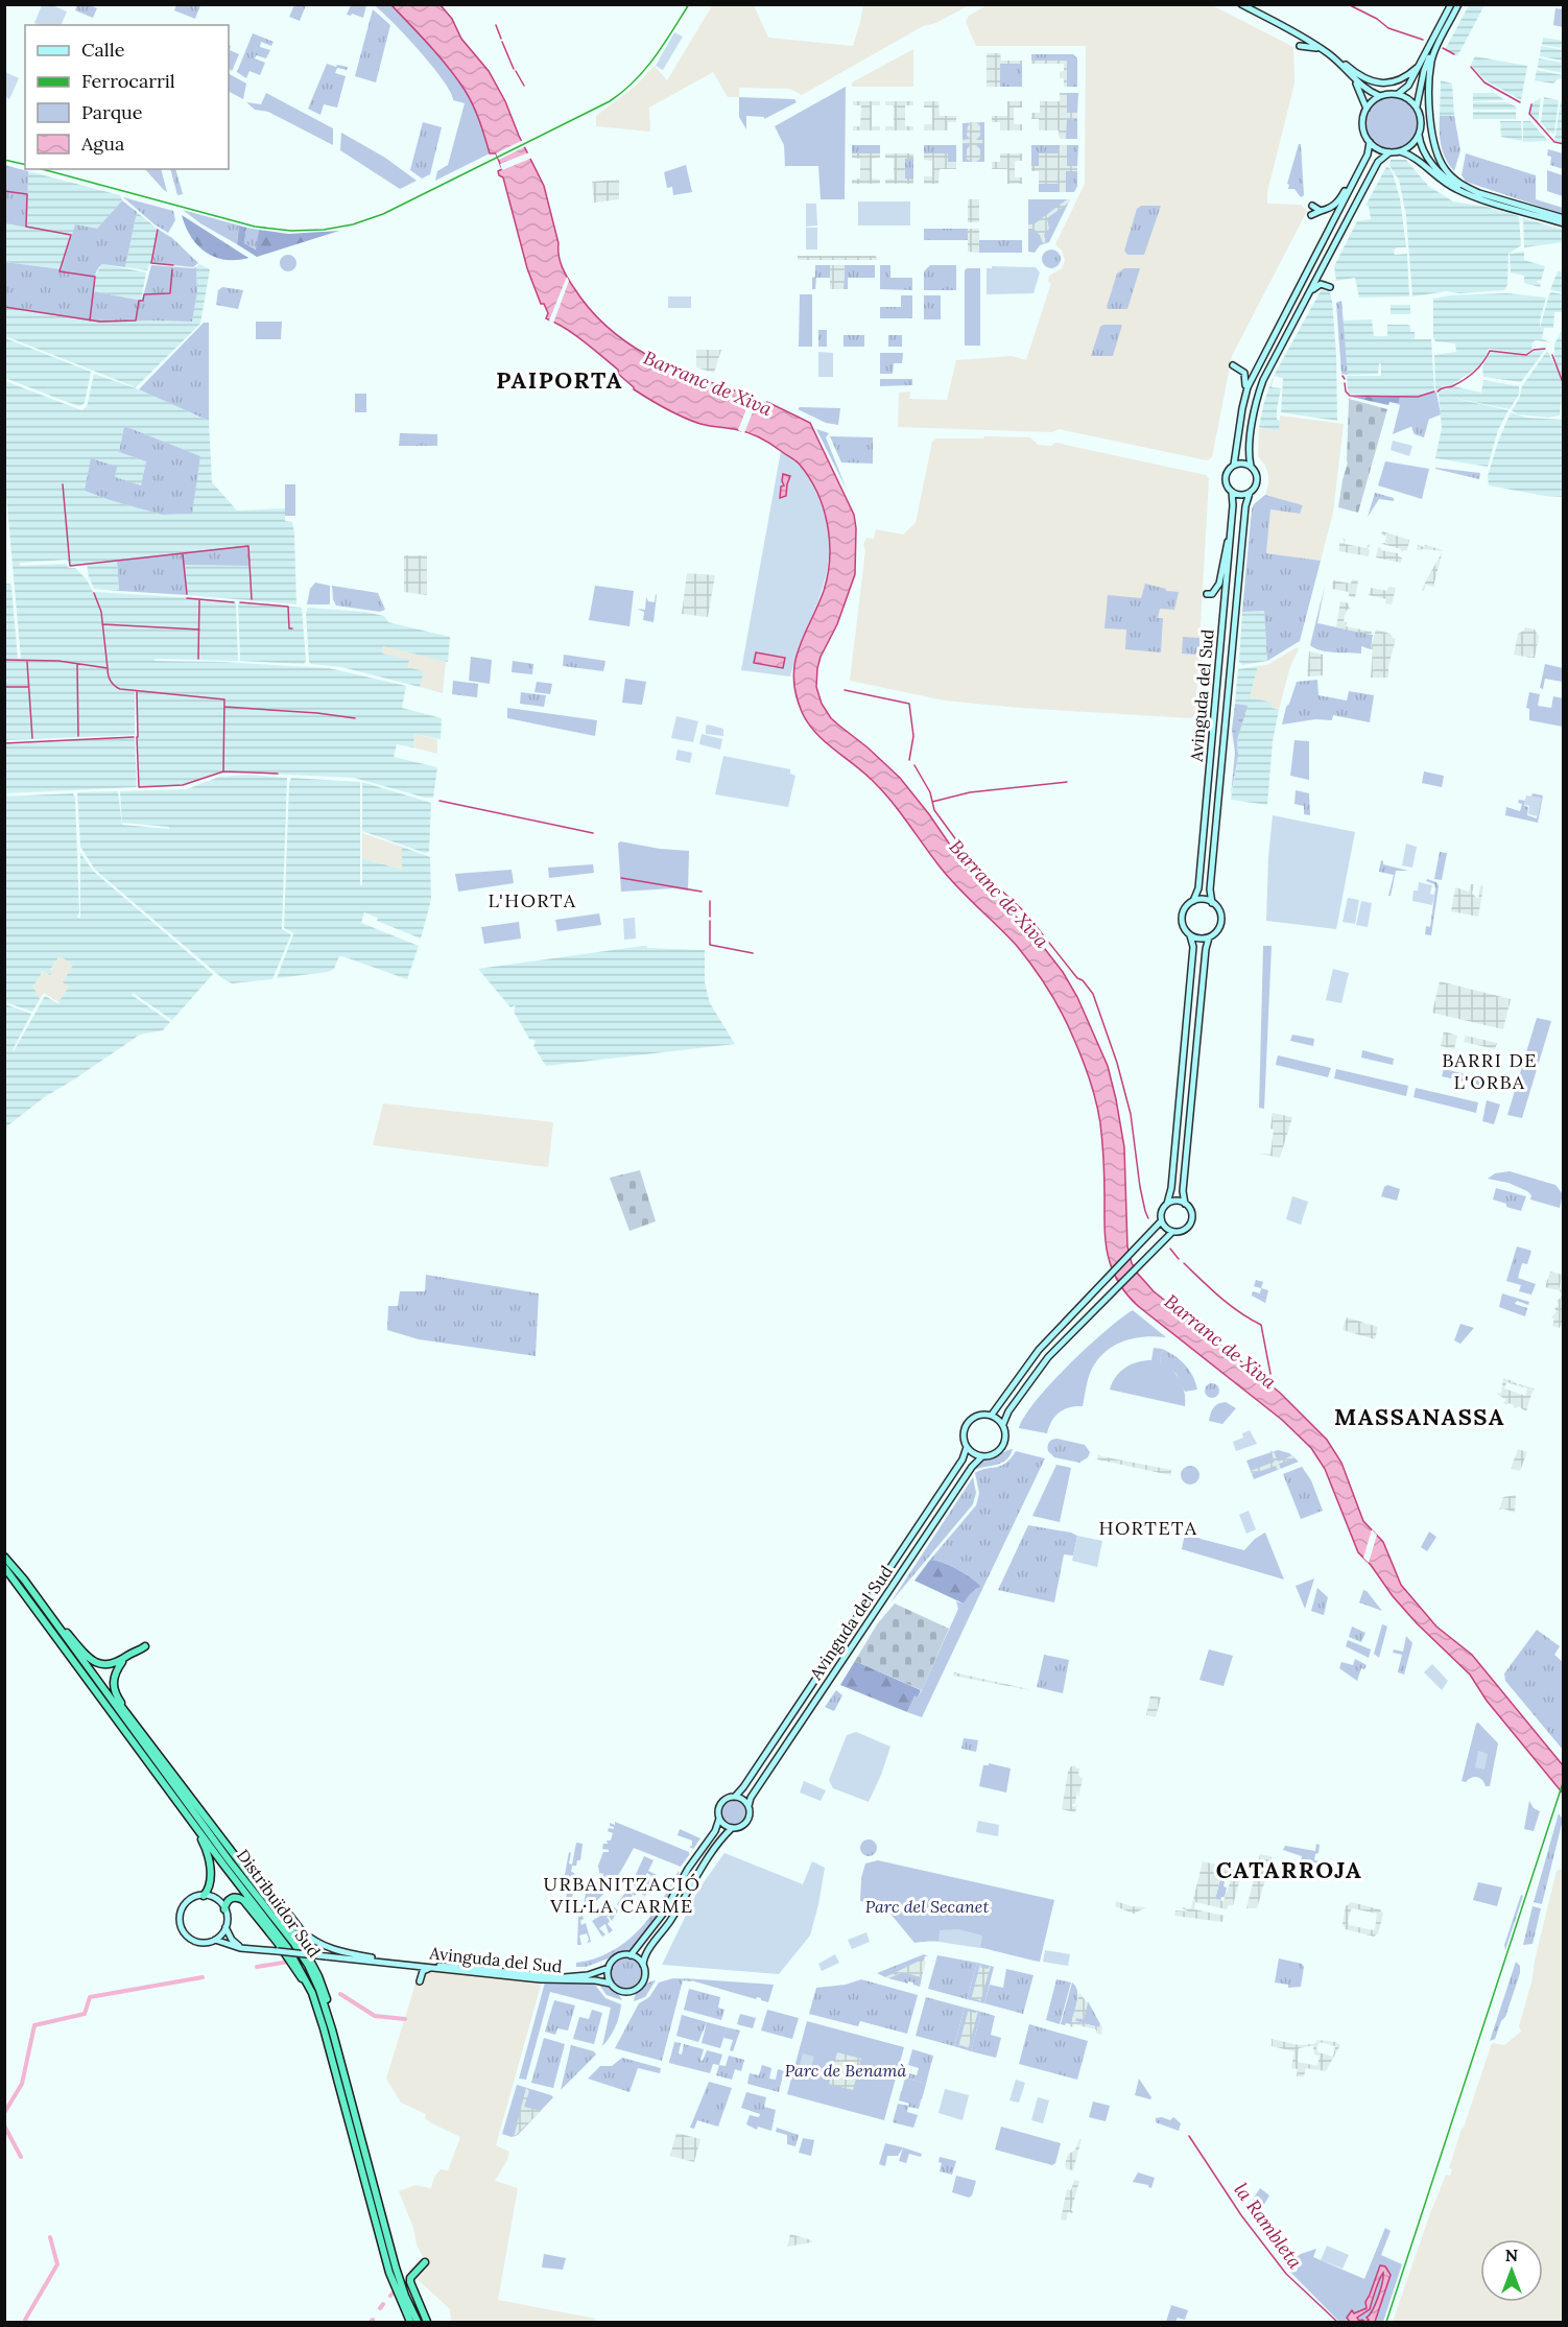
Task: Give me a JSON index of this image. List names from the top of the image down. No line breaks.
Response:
{"streets":{"highway":["Distribuïdor Sud"],"main road":["Avinguda del Sud"]},"districts":["PAIPORTA","L'HORTA","BARRI DE L'ORBA","MASSANASSA","HORTETA","CATARROJA","URBANITZACIÓ VIL·LA CARME"],"water":["Barranc de Xiva","la Rambleta"],"parks":["Parc del Secanet","Parc de Benamà"],"legend":["Calle","Ferrocarril","Parque","Agua"],"north":"top"}
